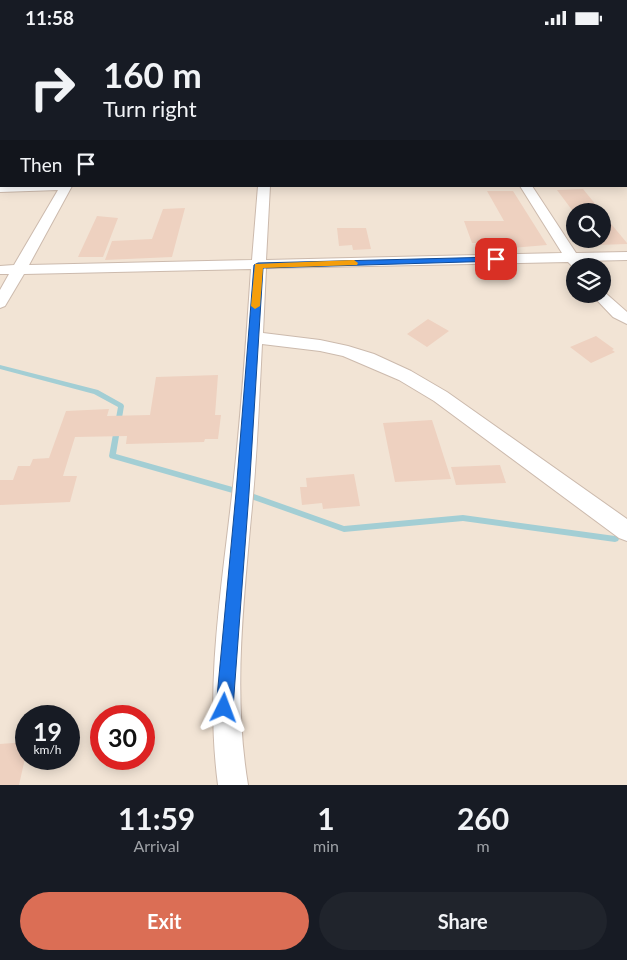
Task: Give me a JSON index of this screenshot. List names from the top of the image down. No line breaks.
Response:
{"page":{"status":"11:58","turn":["160 m","Turn right"],"then":"Then","speed":"19 km/h","limit":"30","eta":["11:59","Arrival","1","min","260","m"],"buttons":["Exit","Share"]}}
